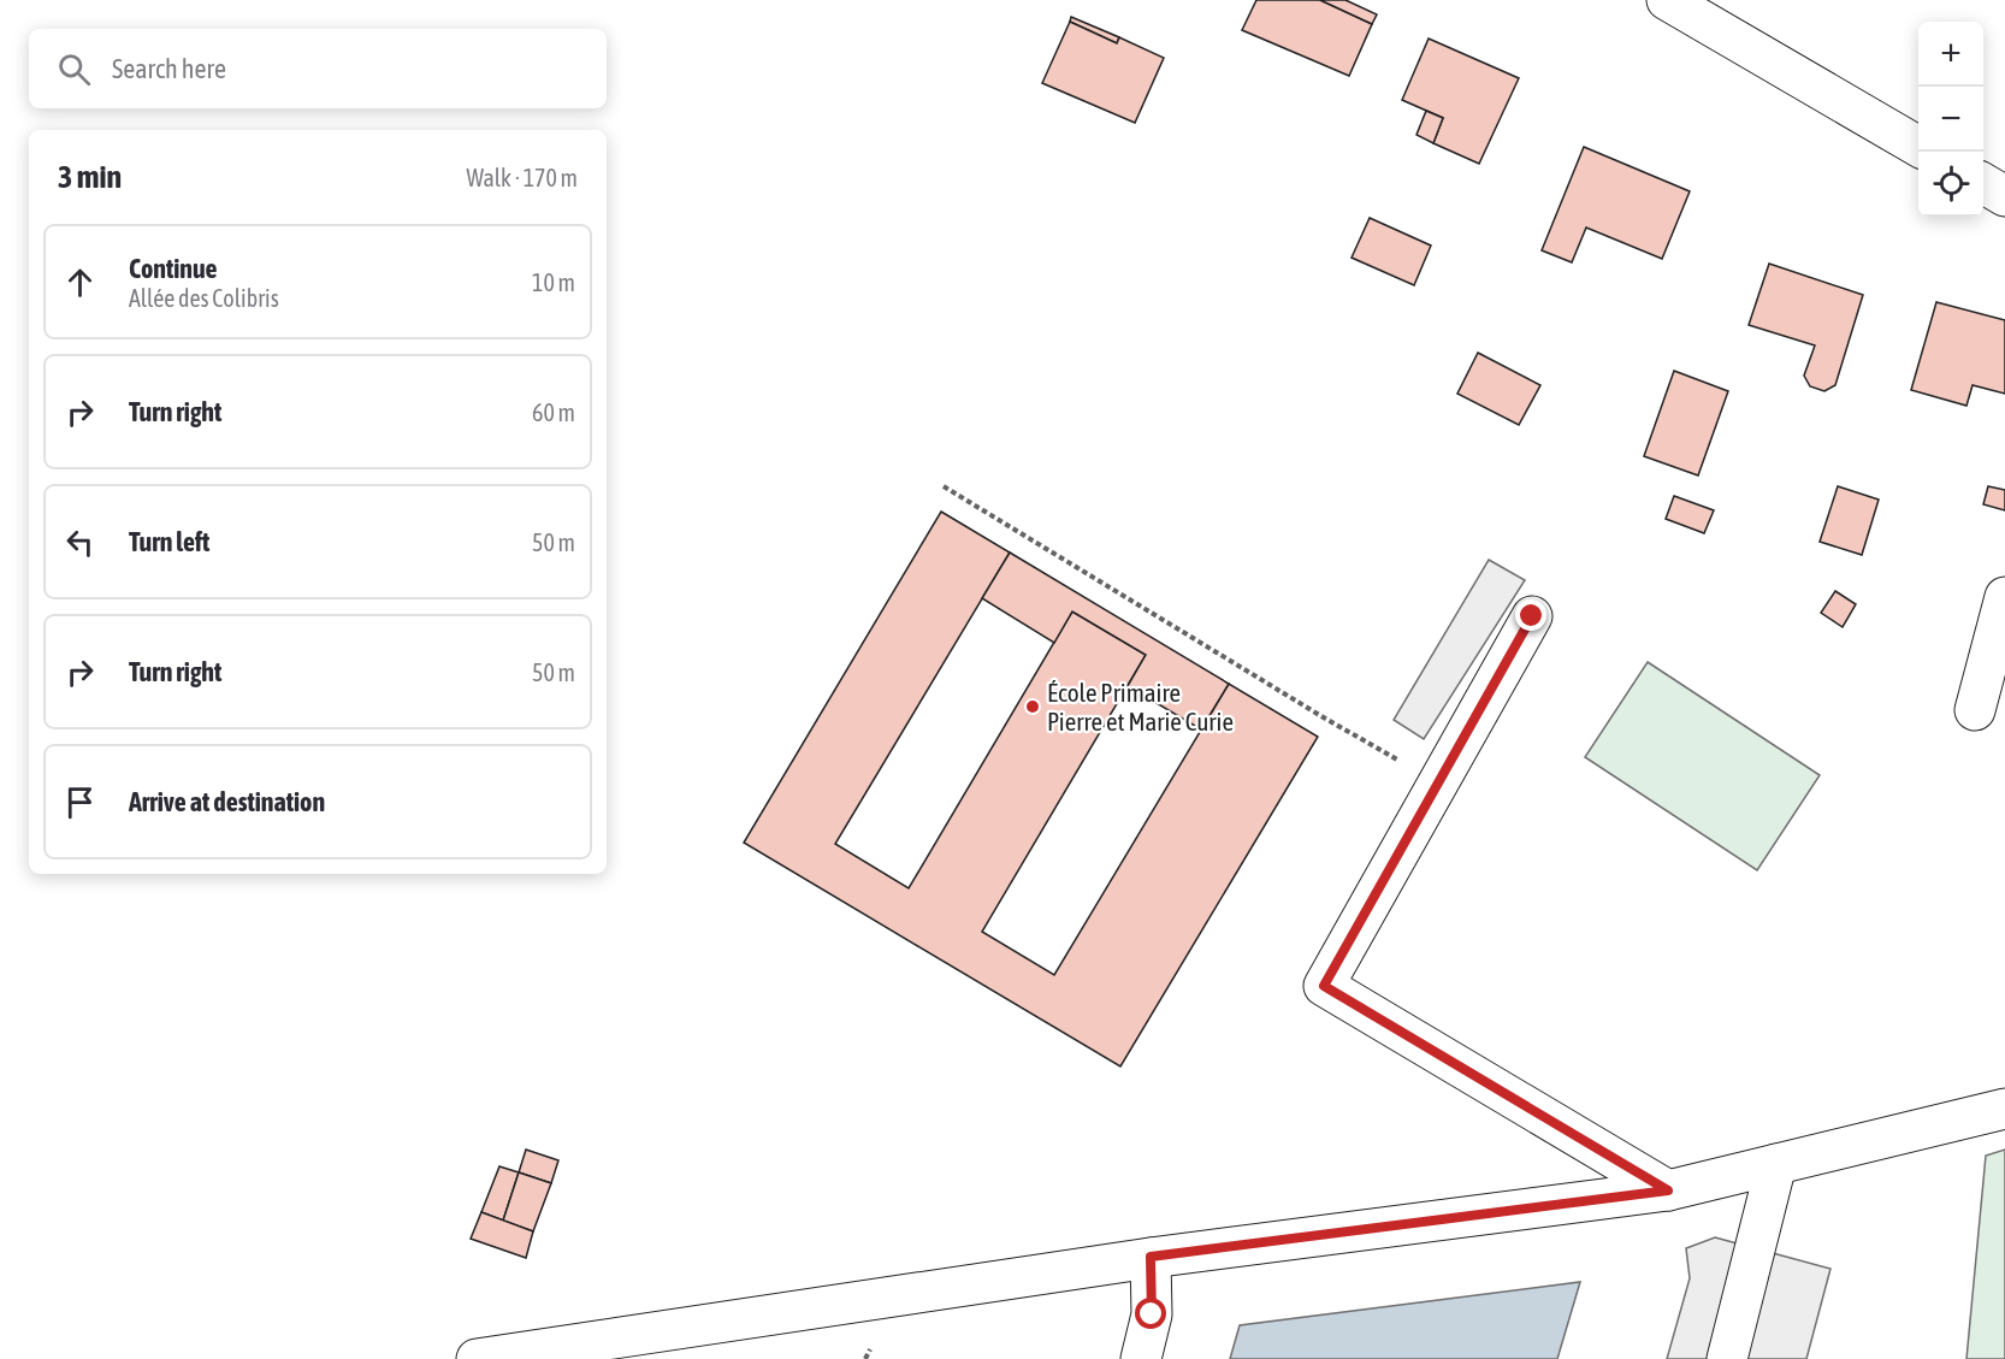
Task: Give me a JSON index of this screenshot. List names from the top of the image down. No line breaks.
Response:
{"places":["École Primaire Pierre et Marie Curie"],"page":{"map_buttons":["+","−"],"search":"Search here","heading":["3 min","Walk · 170 m"],"list":[["Continue","Allée des Colibris","10 m"],["Turn right","60 m"],["Turn left","50 m"],["Turn right","50 m"],"Arrive at destination"]}}
